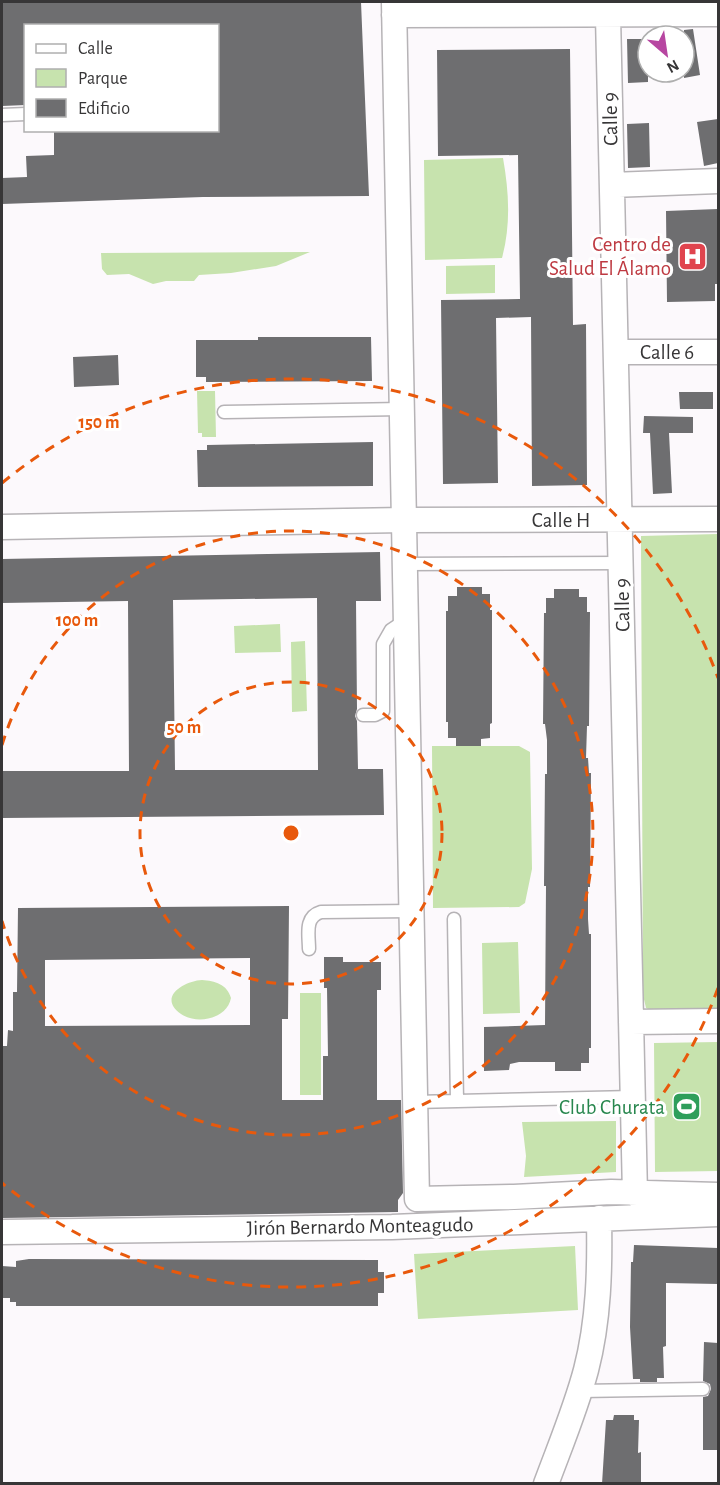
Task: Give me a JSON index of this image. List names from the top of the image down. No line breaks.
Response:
{"streets":{"street":["Calle 9","Calle 6","Calle H","Jirón Bernardo Monteagudo"]},"crossings":[["Calle 9","Calle 6"],["Calle 9","Calle H"],["Calle 9","Jirón Bernardo Monteagudo"]],"places":{"hospital":["Centro de Salud El Álamo"],"sports":["Club Churata"]},"legend":["Calle","Parque","Edificio"],"north":"bottom right","rings":["150 m","100 m","50 m"]}
